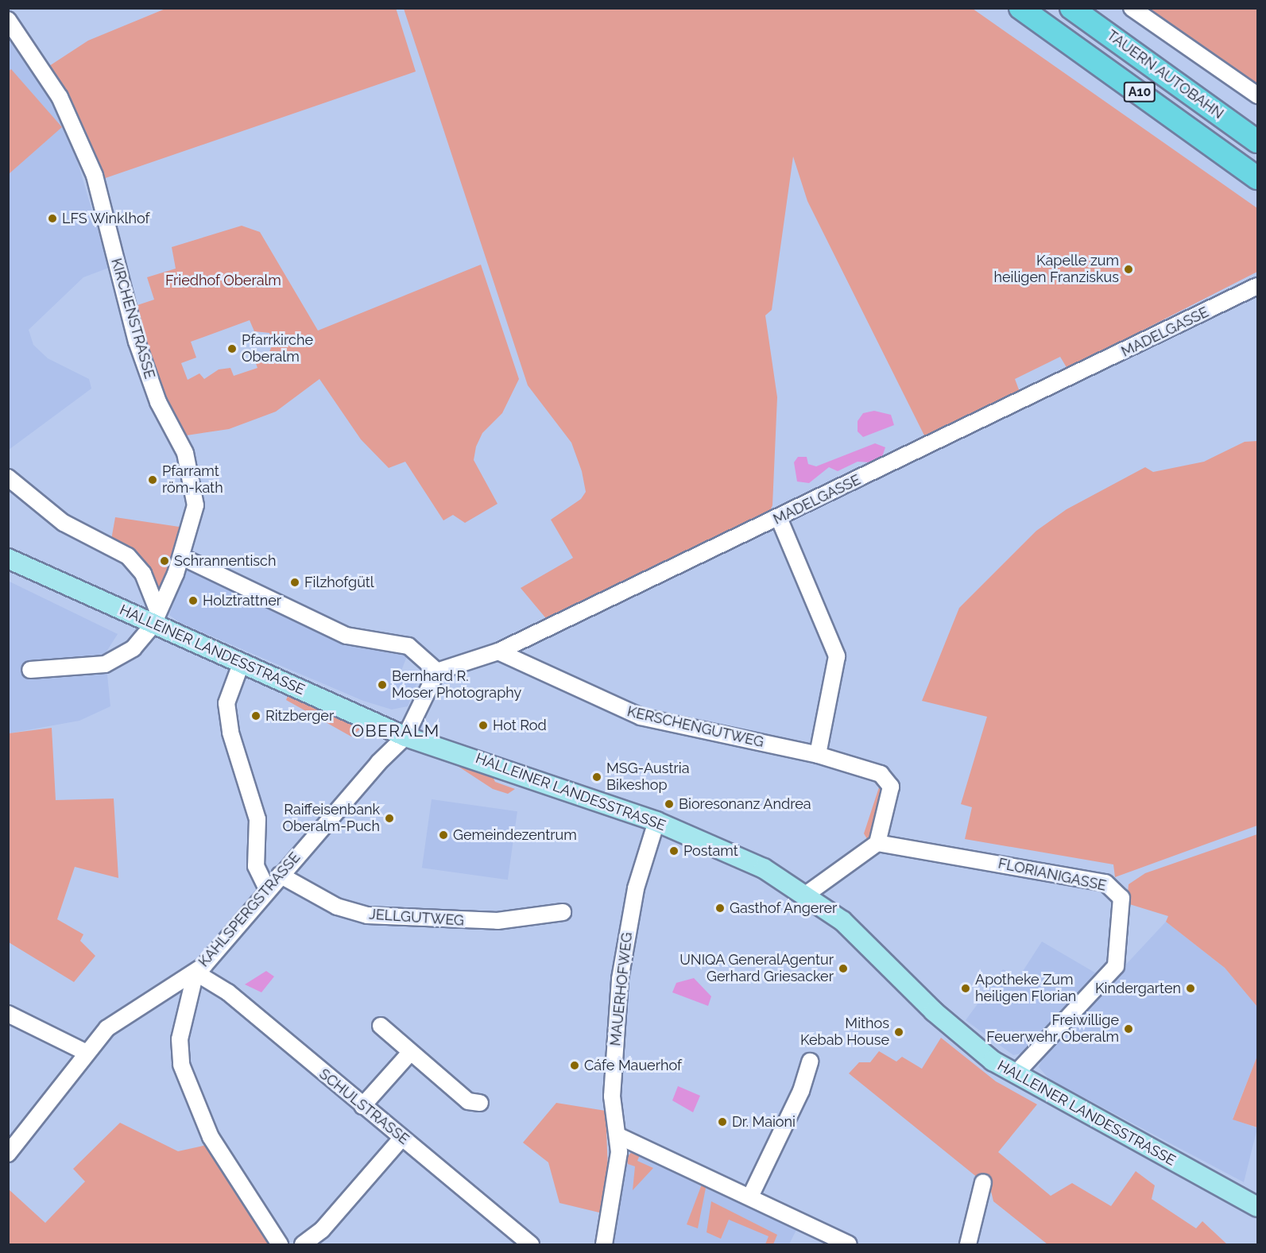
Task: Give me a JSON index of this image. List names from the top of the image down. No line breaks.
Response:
{"streets":{"highway":["TAUERN AUTOBAHN","A10"],"main road":["HALLEINER LANDESSTRASSE"],"street":["KIRCHENSTRASSE","MADELGASSE","KERSCHENGUTWEG","FLORIANIGASSE","KAHLSPERGSTRASSE","JELLGUTWEG","MAUERHOFWEG","SCHULSTRASSE"]},"crossings":[["KIRCHENSTRASSE","HALLEINER LANDESSTRASSE"],["MADELGASSE","KERSCHENGUTWEG"],["HALLEINER LANDESSTRASSE","FLORIANIGASSE"],["HALLEINER LANDESSTRASSE","KAHLSPERGSTRASSE"],["HALLEINER LANDESSTRASSE","MAUERHOFWEG"],["KERSCHENGUTWEG","FLORIANIGASSE"],["KAHLSPERGSTRASSE","JELLGUTWEG"],["KAHLSPERGSTRASSE","SCHULSTRASSE"]],"districts":["OBERALM"],"parks":["Friedhof Oberalm"],"places":["LFS Winklhof","Kapelle zum heiligen Franziskus","Pfarrkirche Oberalm","Pfarramt röm-kath","Schrannentisch","Filzhofgütl","Holztrattner","Bernhard R. Moser Photography","Ritzberger","Hot Rod","MSG-Austria Bikeshop","Bioresonanz Andrea","Raiffeisenbank Oberalm-Puch","Gemeindezentrum","Postamt","Gasthof Angerer","UNIQA GeneralAgentur Gerhard Griesacker","Apotheke Zum heiligen Florian","Kindergarten","Freiwillige Feuerwehr Oberalm","Mithos Kebab House","Cáfe Mauerhof","Dr. Maioni"]}
